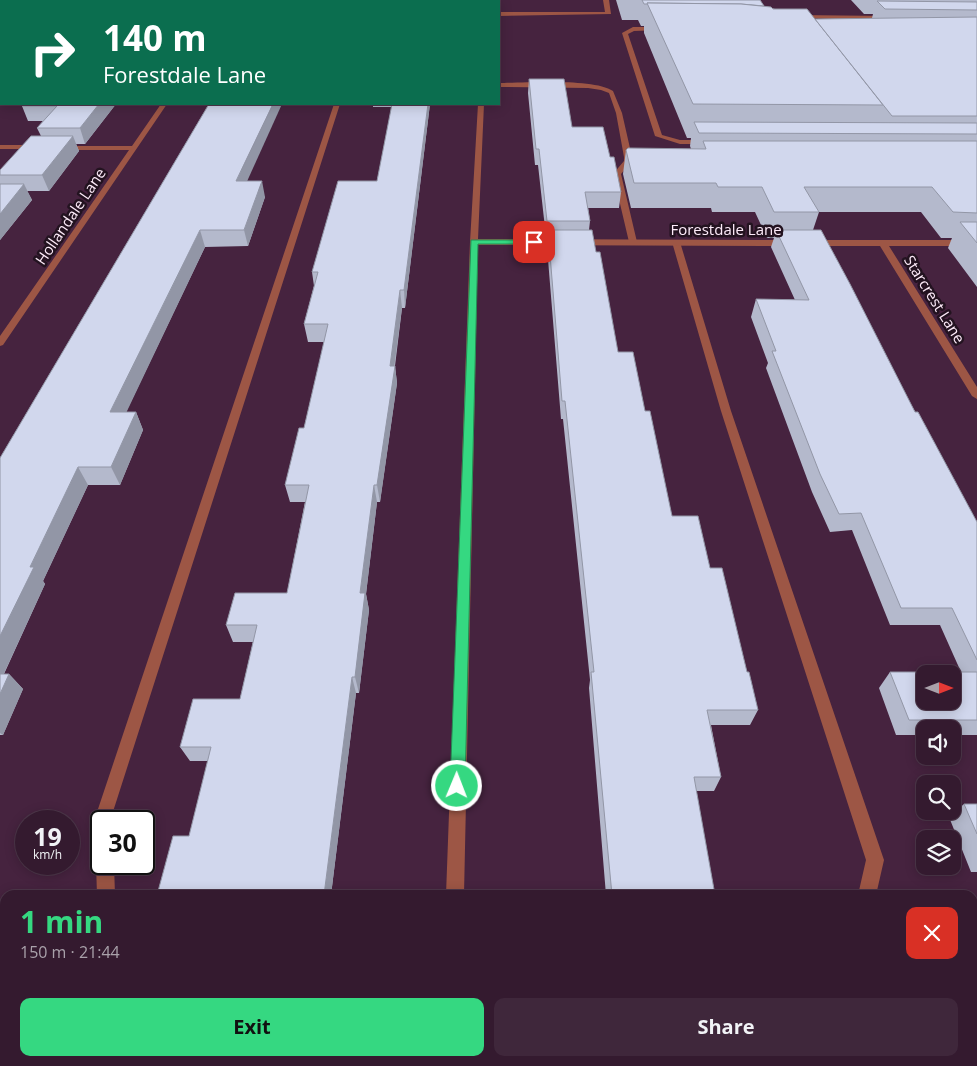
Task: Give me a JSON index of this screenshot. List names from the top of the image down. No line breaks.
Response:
{"streets":{"street":["Hollandale Lane","Forestdale Lane","Starcrest Lane"]},"crossings":[["Forestdale Lane","Starcrest Lane"]],"north":"right","page":{"turn":["140 m","Forestdale Lane"],"speed":"19 km/h","limit":"30","heading":["1 min","150 m · 21:44"],"buttons":["Exit","Share"]}}
